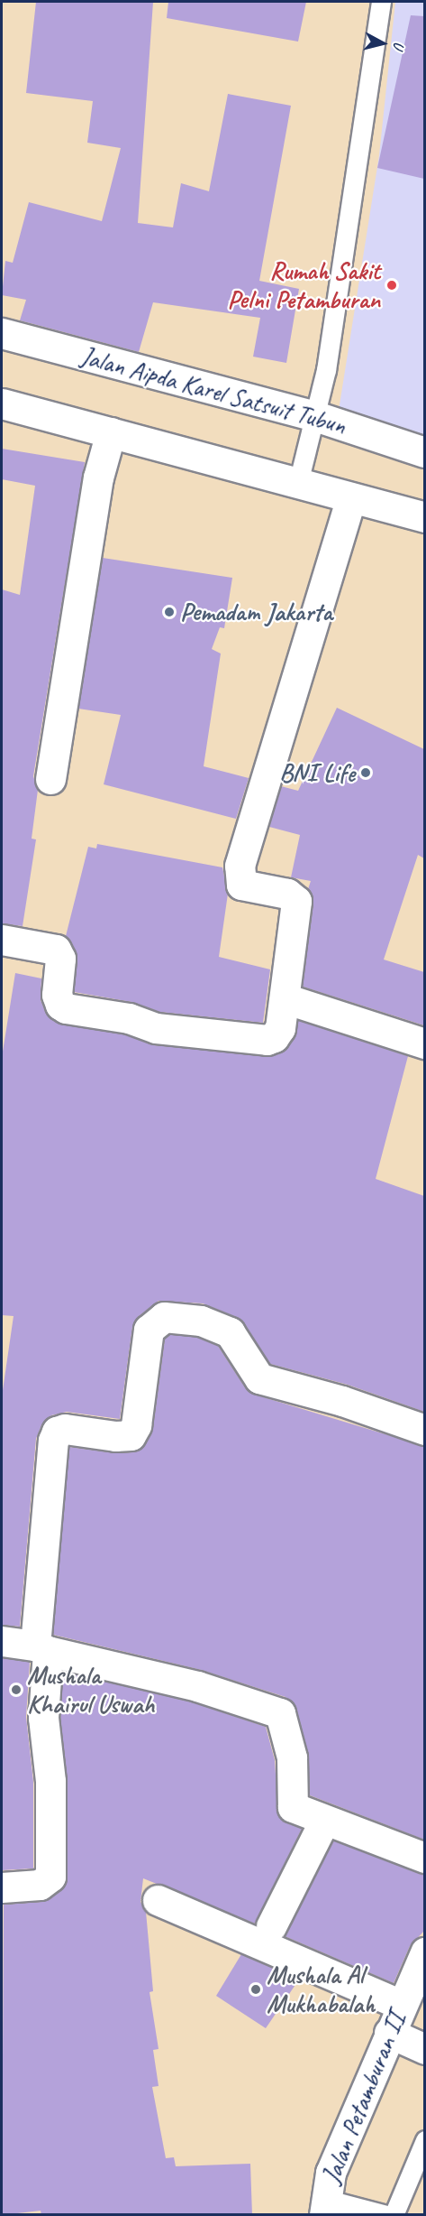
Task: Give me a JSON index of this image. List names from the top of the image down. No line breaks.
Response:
{"streets":{"street":["Jalan Aipda Karel Satsuit Tubun","Jalan Petamburan II"]},"places":["Rumah Sakit Pelni Petamburan","Pemadam Jakarta","BNI Life","Mushala Khairul Uswah","Mushala Al Mukhabalah"],"north":"right"}
